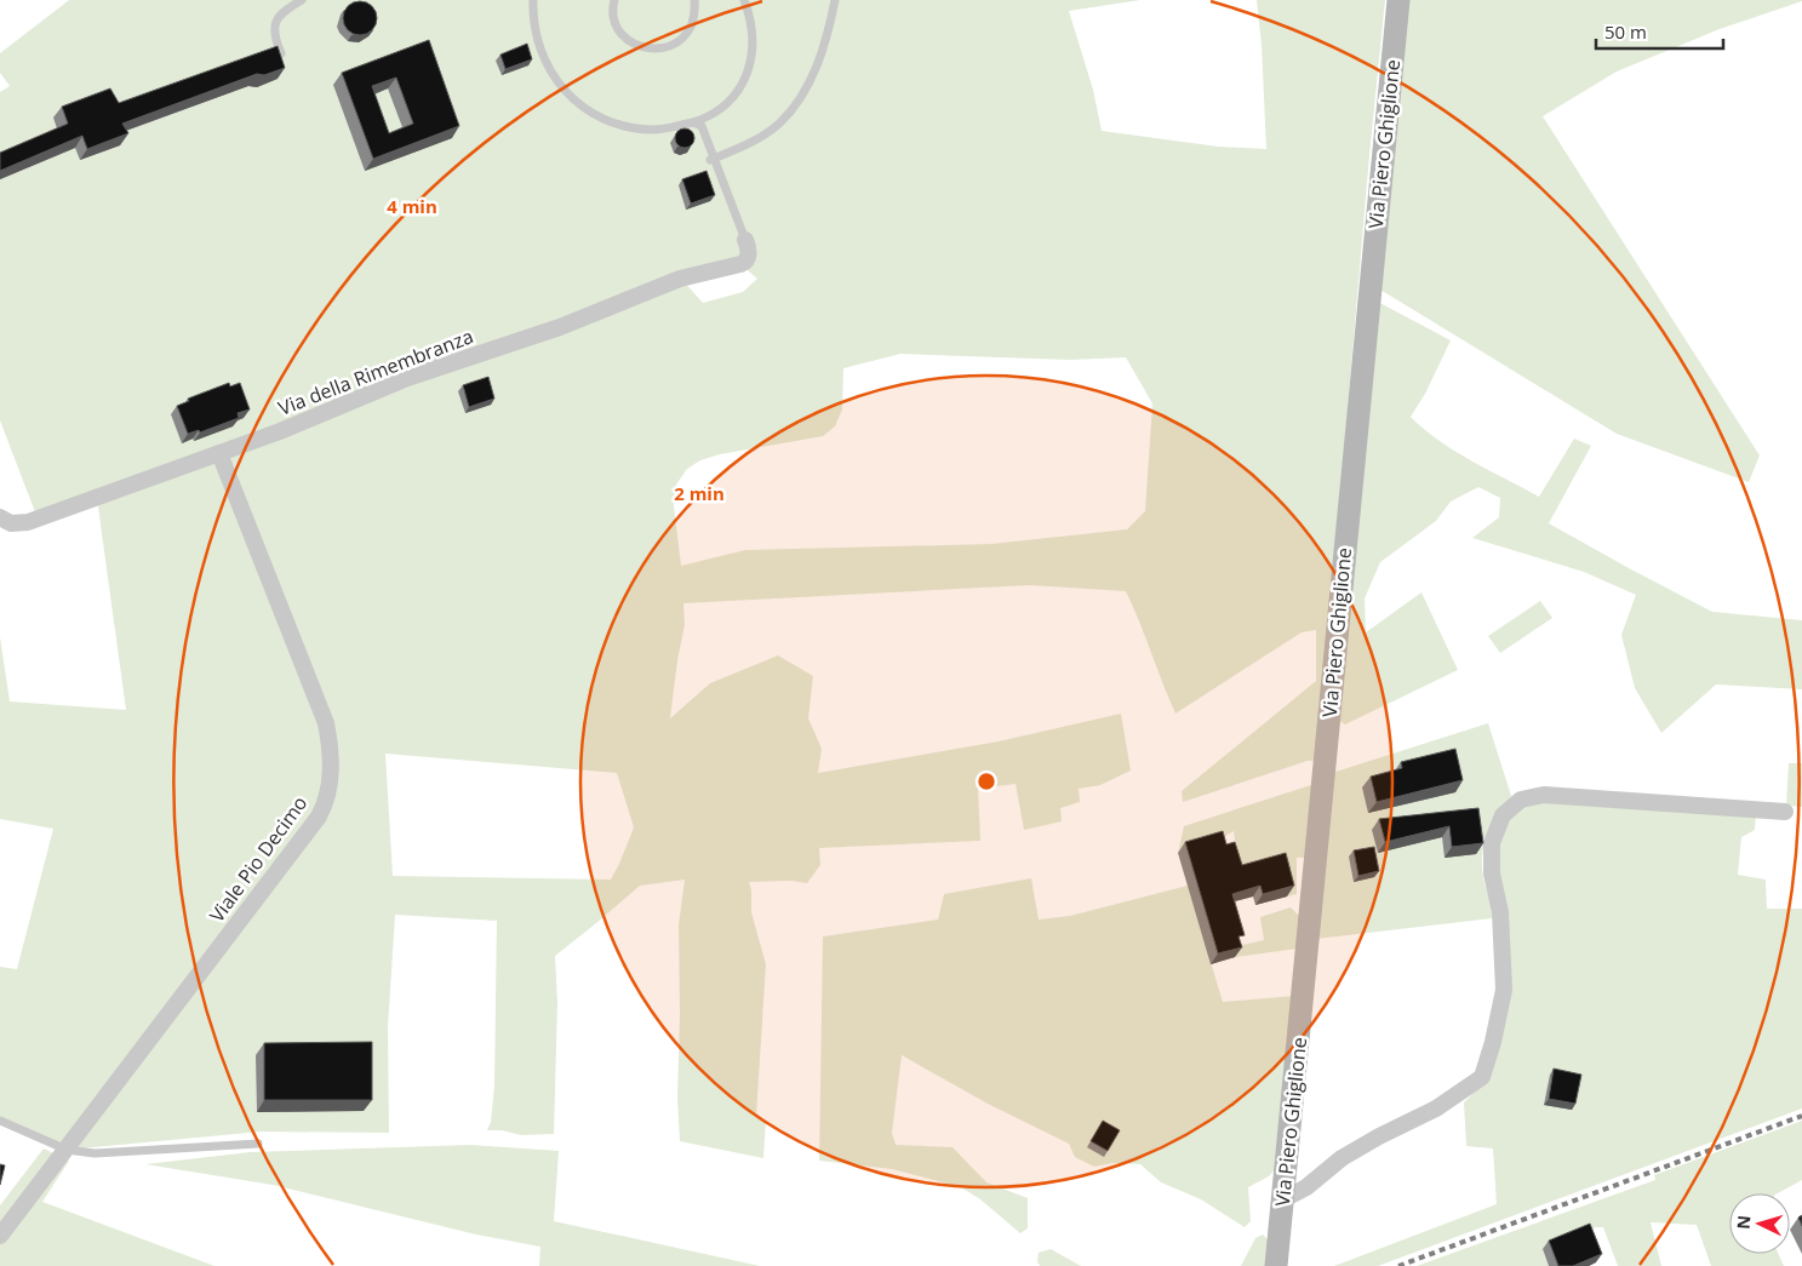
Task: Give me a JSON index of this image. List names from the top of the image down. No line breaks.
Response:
{"streets":{"street":["Via Piero Ghiglione","Via della Rimembranza","Viale Pio Decimo"]},"crossings":[["Via della Rimembranza","Viale Pio Decimo"]],"scale_bar":"50 m","north":"left","rings":["4 min","2 min"]}
